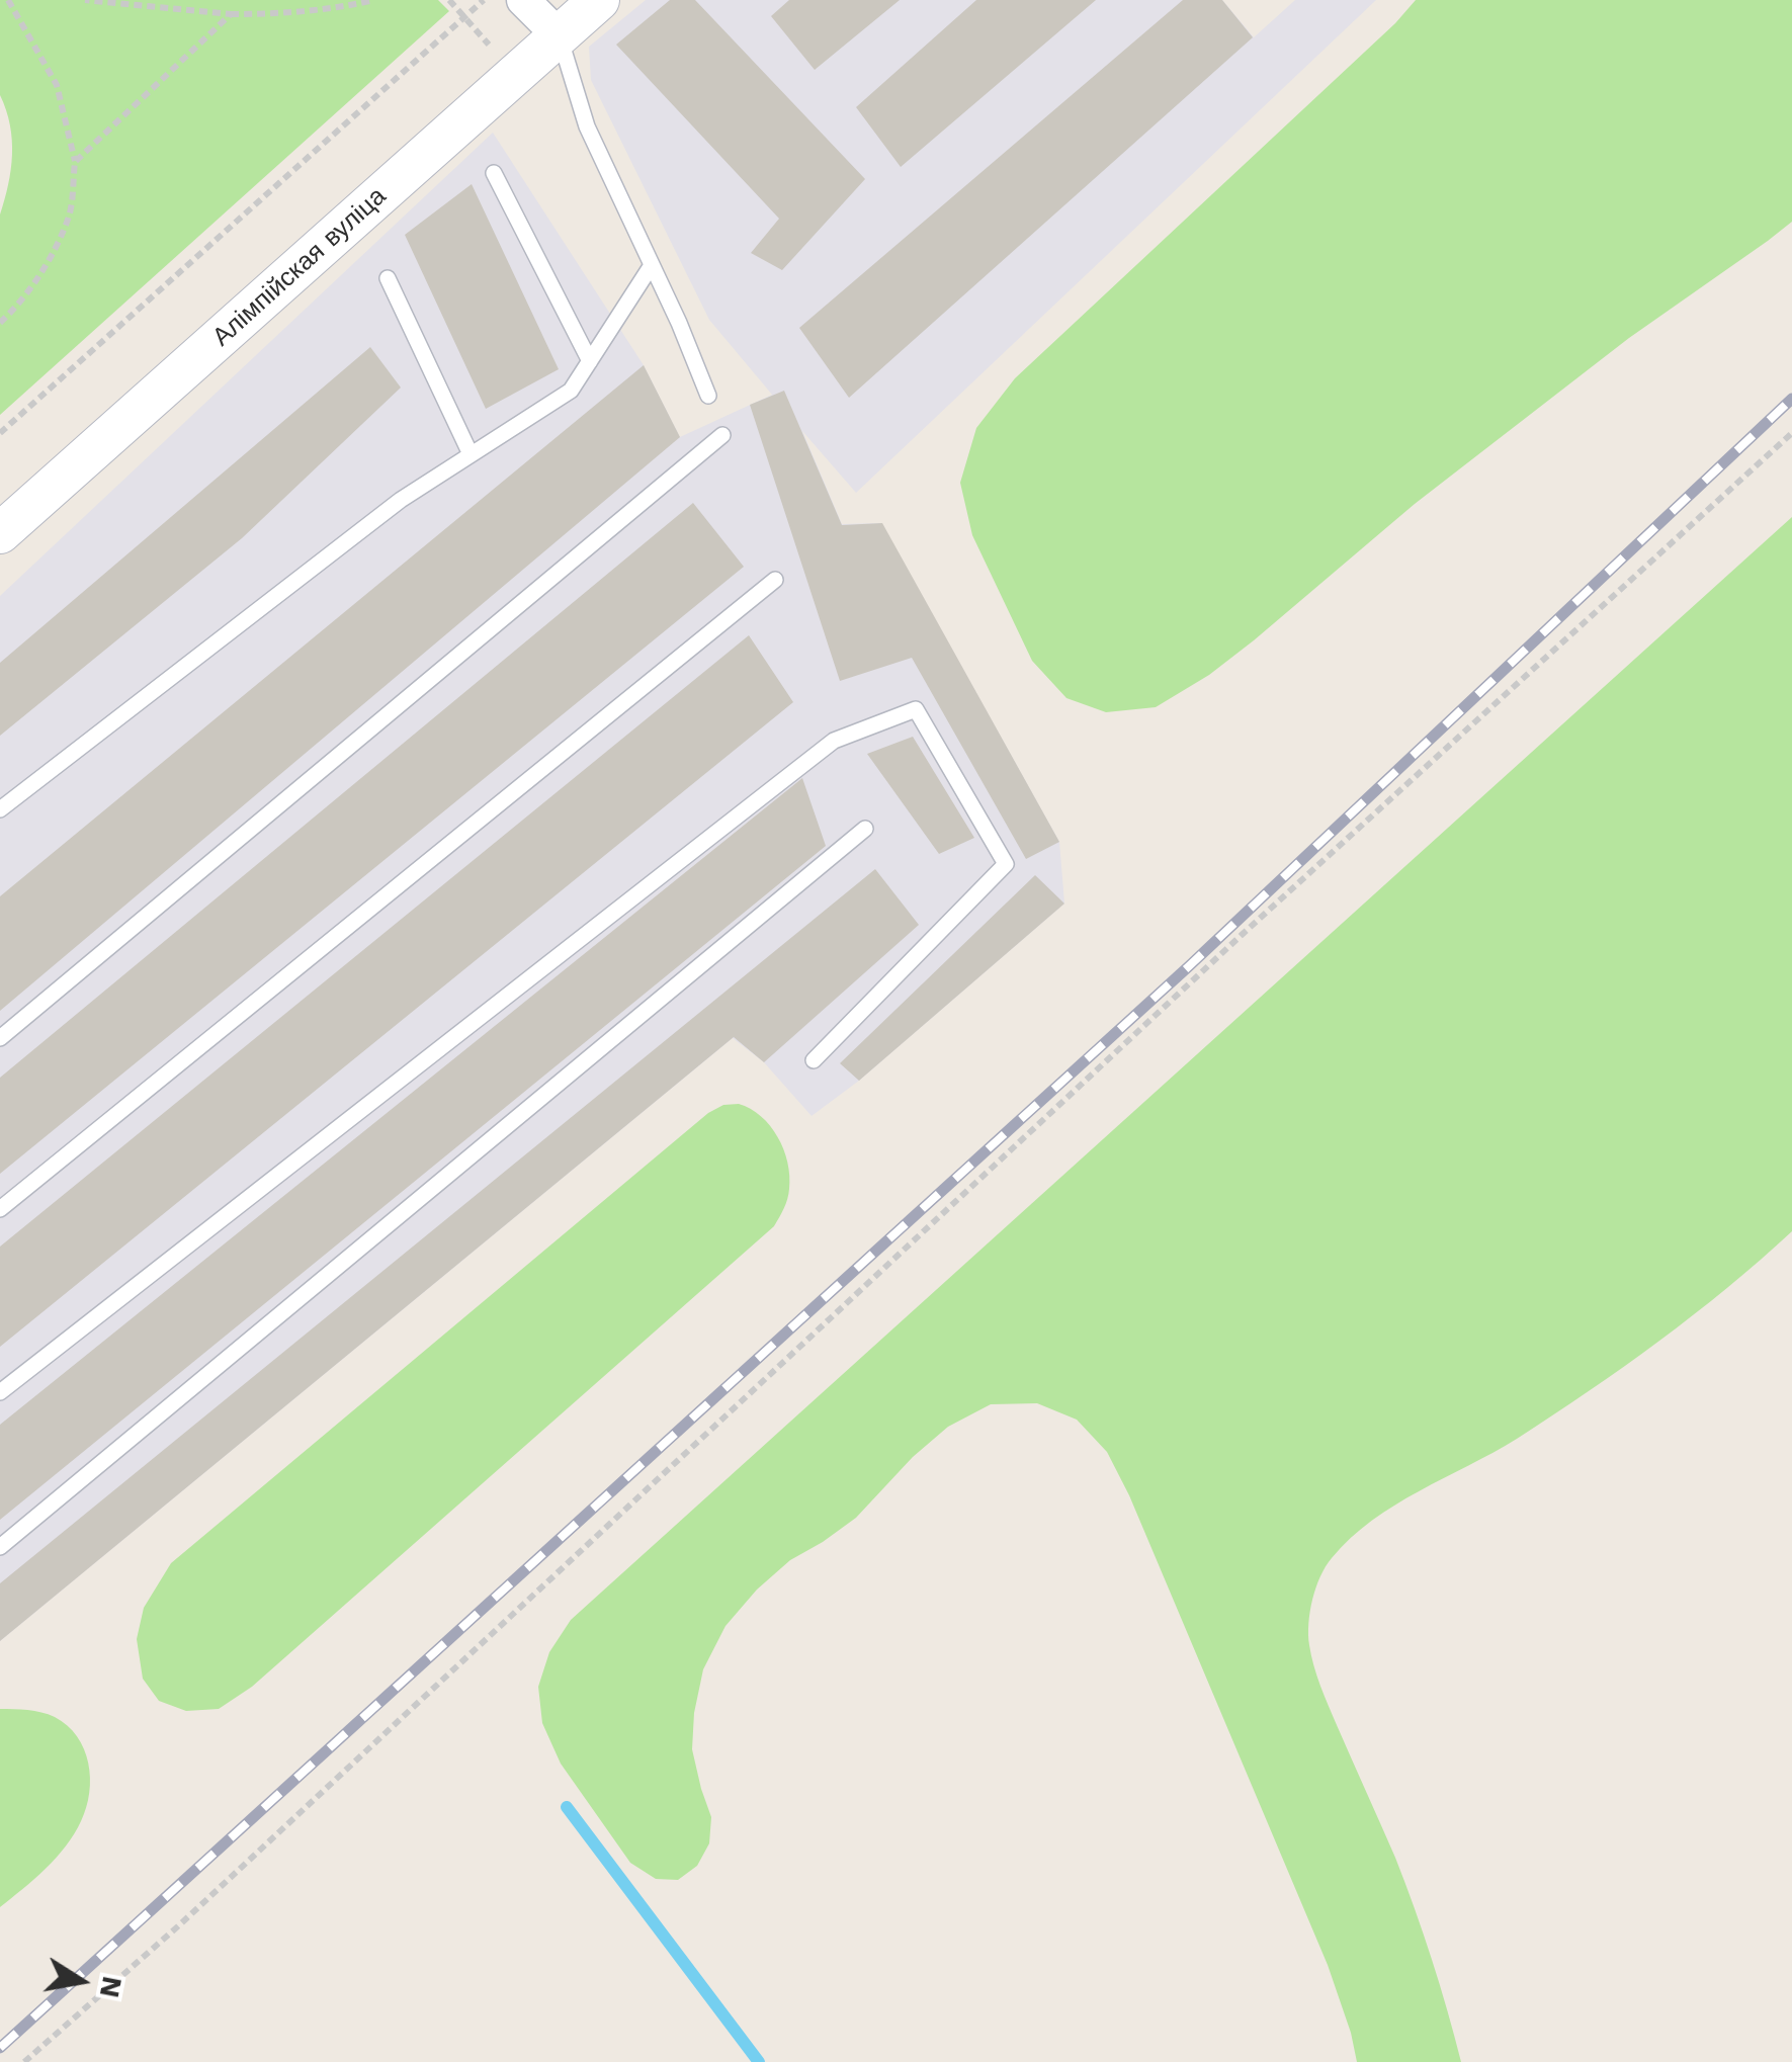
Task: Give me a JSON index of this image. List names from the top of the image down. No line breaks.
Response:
{"streets":{"street":["Алімпійская вуліца"]},"north":"right"}
